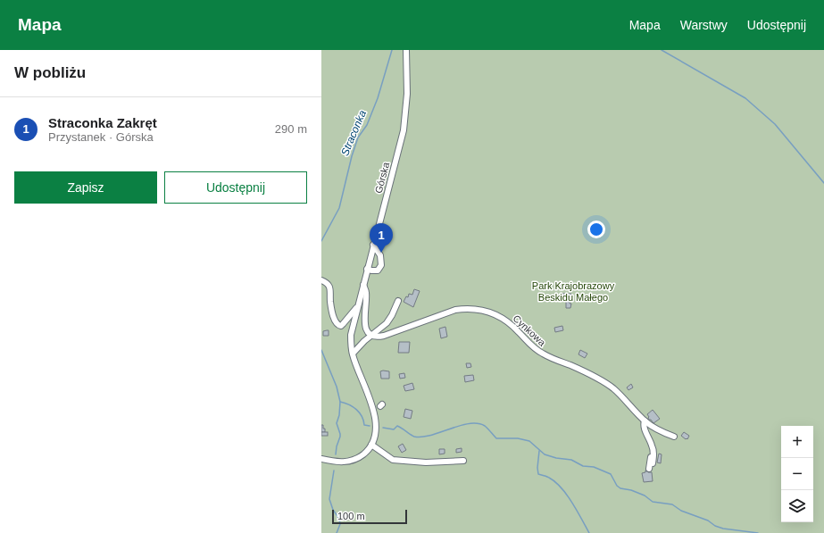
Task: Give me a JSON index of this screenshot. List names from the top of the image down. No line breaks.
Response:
{"streets":{"street":["Górska","Cynkowa"]},"water":["Straconka"],"parks":["Park Krajobrazowy Beskidu Małego"],"scale_bar":"100 m","page":{"header":"Mapa","nav":["Mapa","Warstwy","Udostępnij"],"heading":"W pobliżu","list":[{"mark":"1","name":"Straconka Zakręt","note":"Przystanek · Górska","value":"290 m"}],"buttons":["Zapisz","Udostępnij"],"pins":"1","map_buttons":["+","−"],"scale":"100 m"}}
